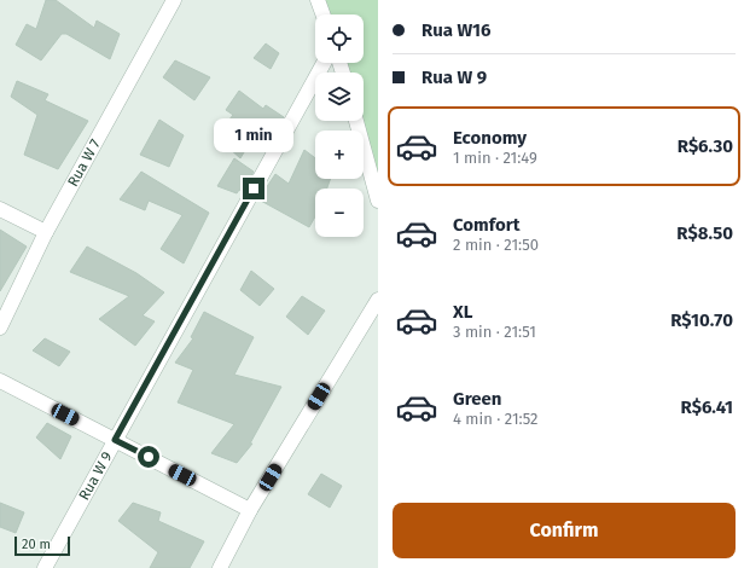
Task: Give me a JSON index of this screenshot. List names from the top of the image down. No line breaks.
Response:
{"streets":{"street":["Rua W 7","Rua W 9"]},"scale_bar":"20 m","page":{"banner":["Rua W16","Rua W 9"],"map_buttons":["+","−"],"list":[{"name":"Economy","note":"1 min · 21:49","value":"R$6.30"},{"name":"Comfort","note":"2 min · 21:50","value":"R$8.50"},{"name":"XL","note":"3 min · 21:51","value":"R$10.70"},{"name":"Green","note":"4 min · 21:52","value":"R$6.41"}],"bubble":"1 min","buttons":"Confirm","scale":"20 m"}}
